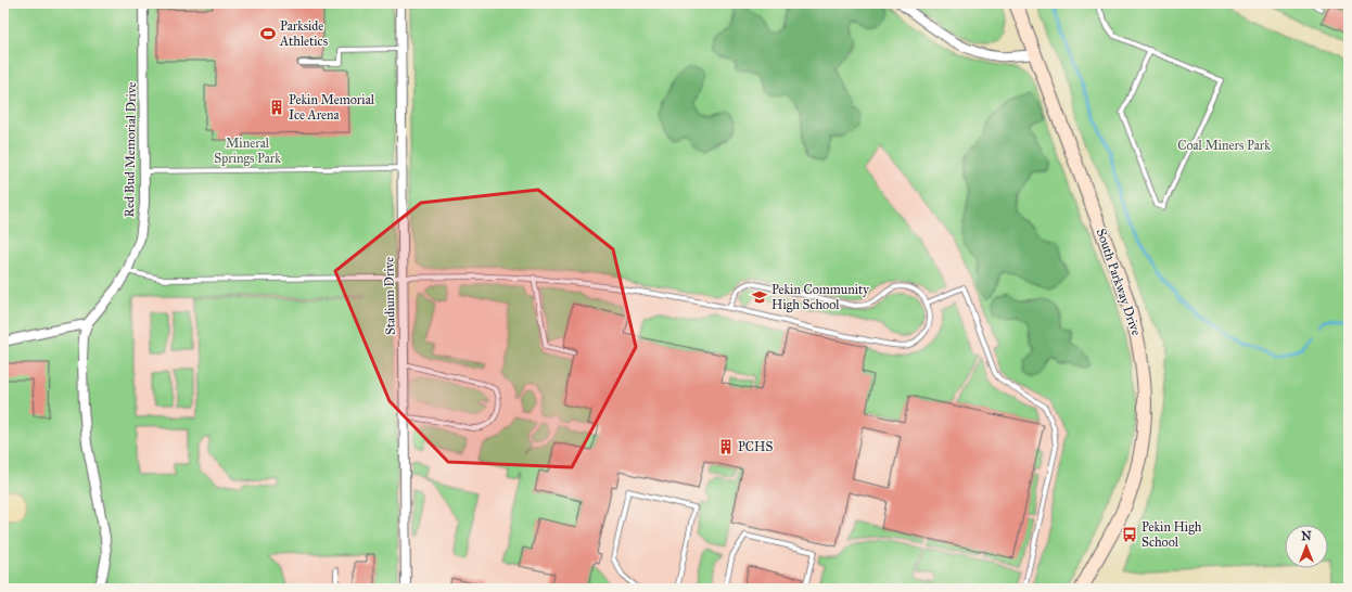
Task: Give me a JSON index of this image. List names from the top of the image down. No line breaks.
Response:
{"streets":{"main road":["South Parkway Drive"],"street":["Red Bud Memorial Drive","Stadium Drive"]},"parks":["Mineral Springs Park","Coal Miners Park"],"places":{"sports":["Parkside Athletics"],"building":["Pekin Memorial Ice Arena","PCHS"],"school or university":["Pekin Community High School"],"bus stop":["Pekin High School"]},"north":"top"}
